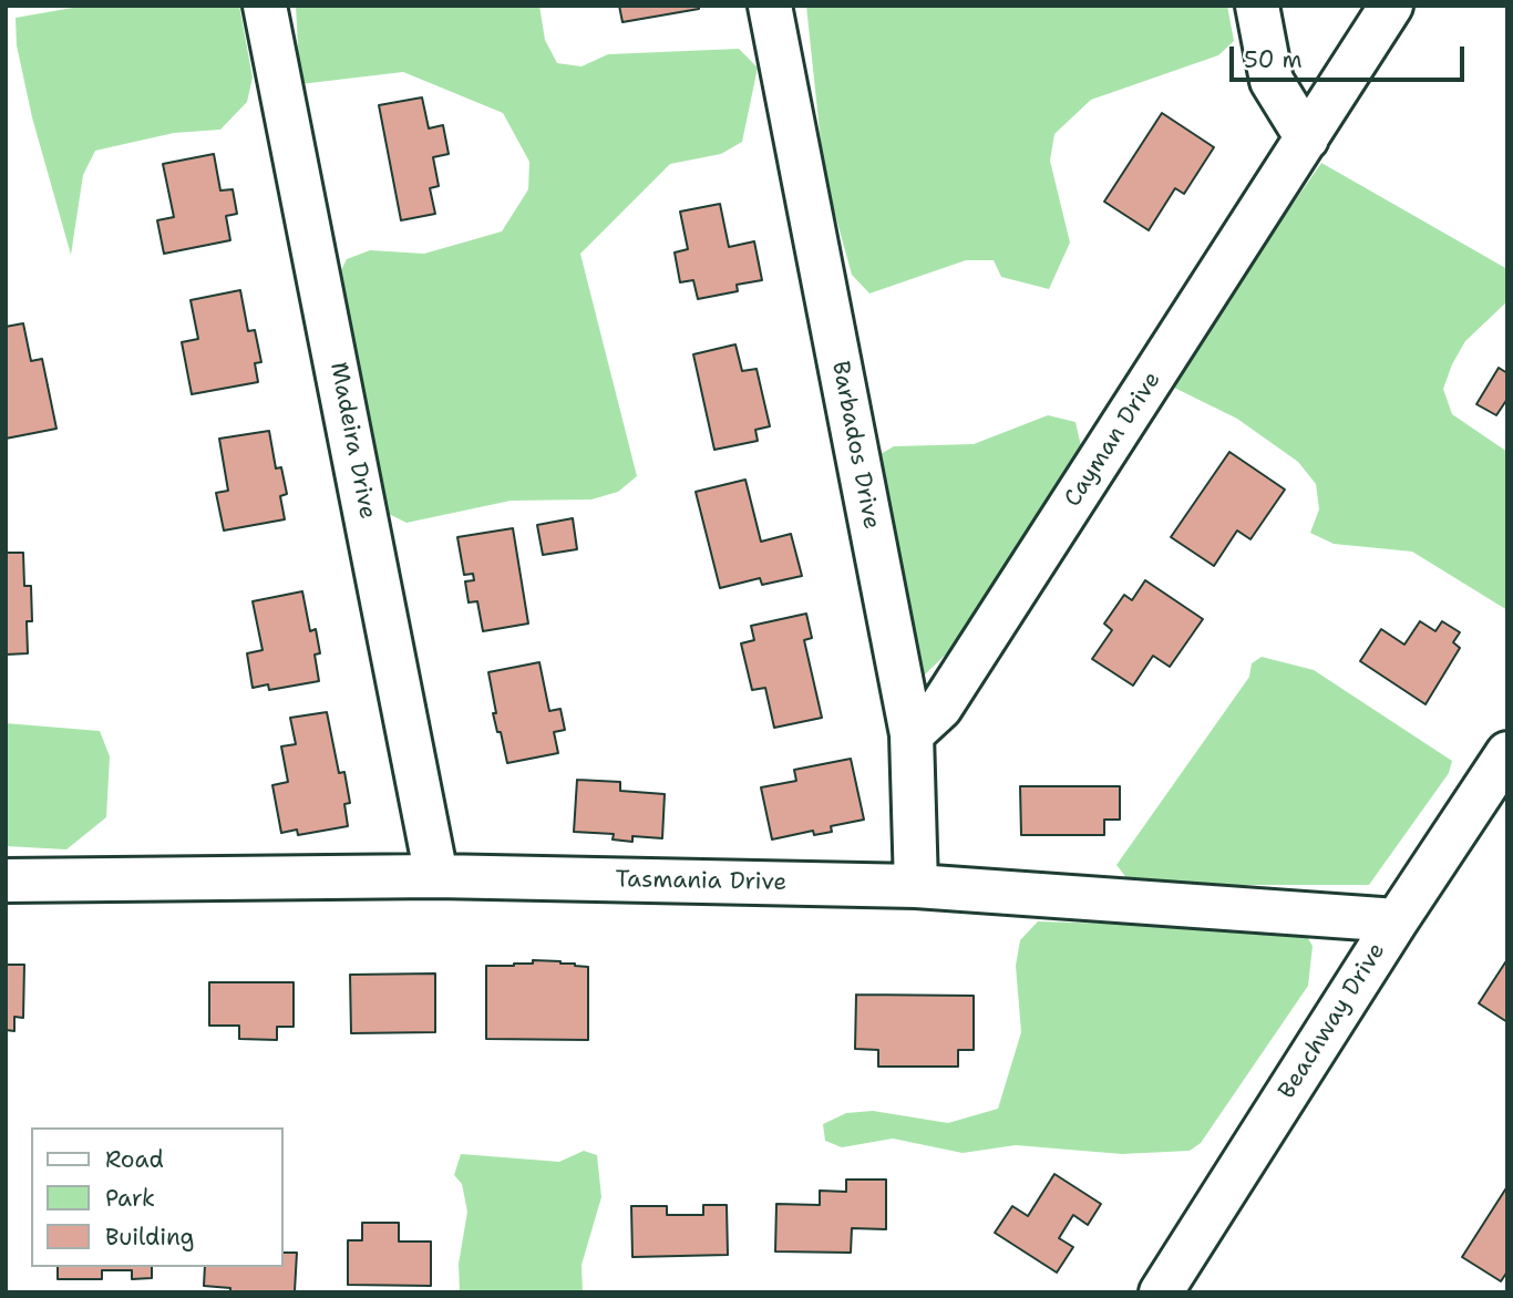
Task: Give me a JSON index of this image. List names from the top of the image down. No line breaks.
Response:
{"streets":{"street":["Cayman Drive","Madeira Drive","Barbados Drive","Tasmania Drive","Beachway Drive"]},"crossings":[["Cayman Drive","Barbados Drive"],["Madeira Drive","Tasmania Drive"],["Barbados Drive","Tasmania Drive"],["Tasmania Drive","Beachway Drive"]],"legend":["Road","Park","Building"],"scale_bar":"50 m"}
